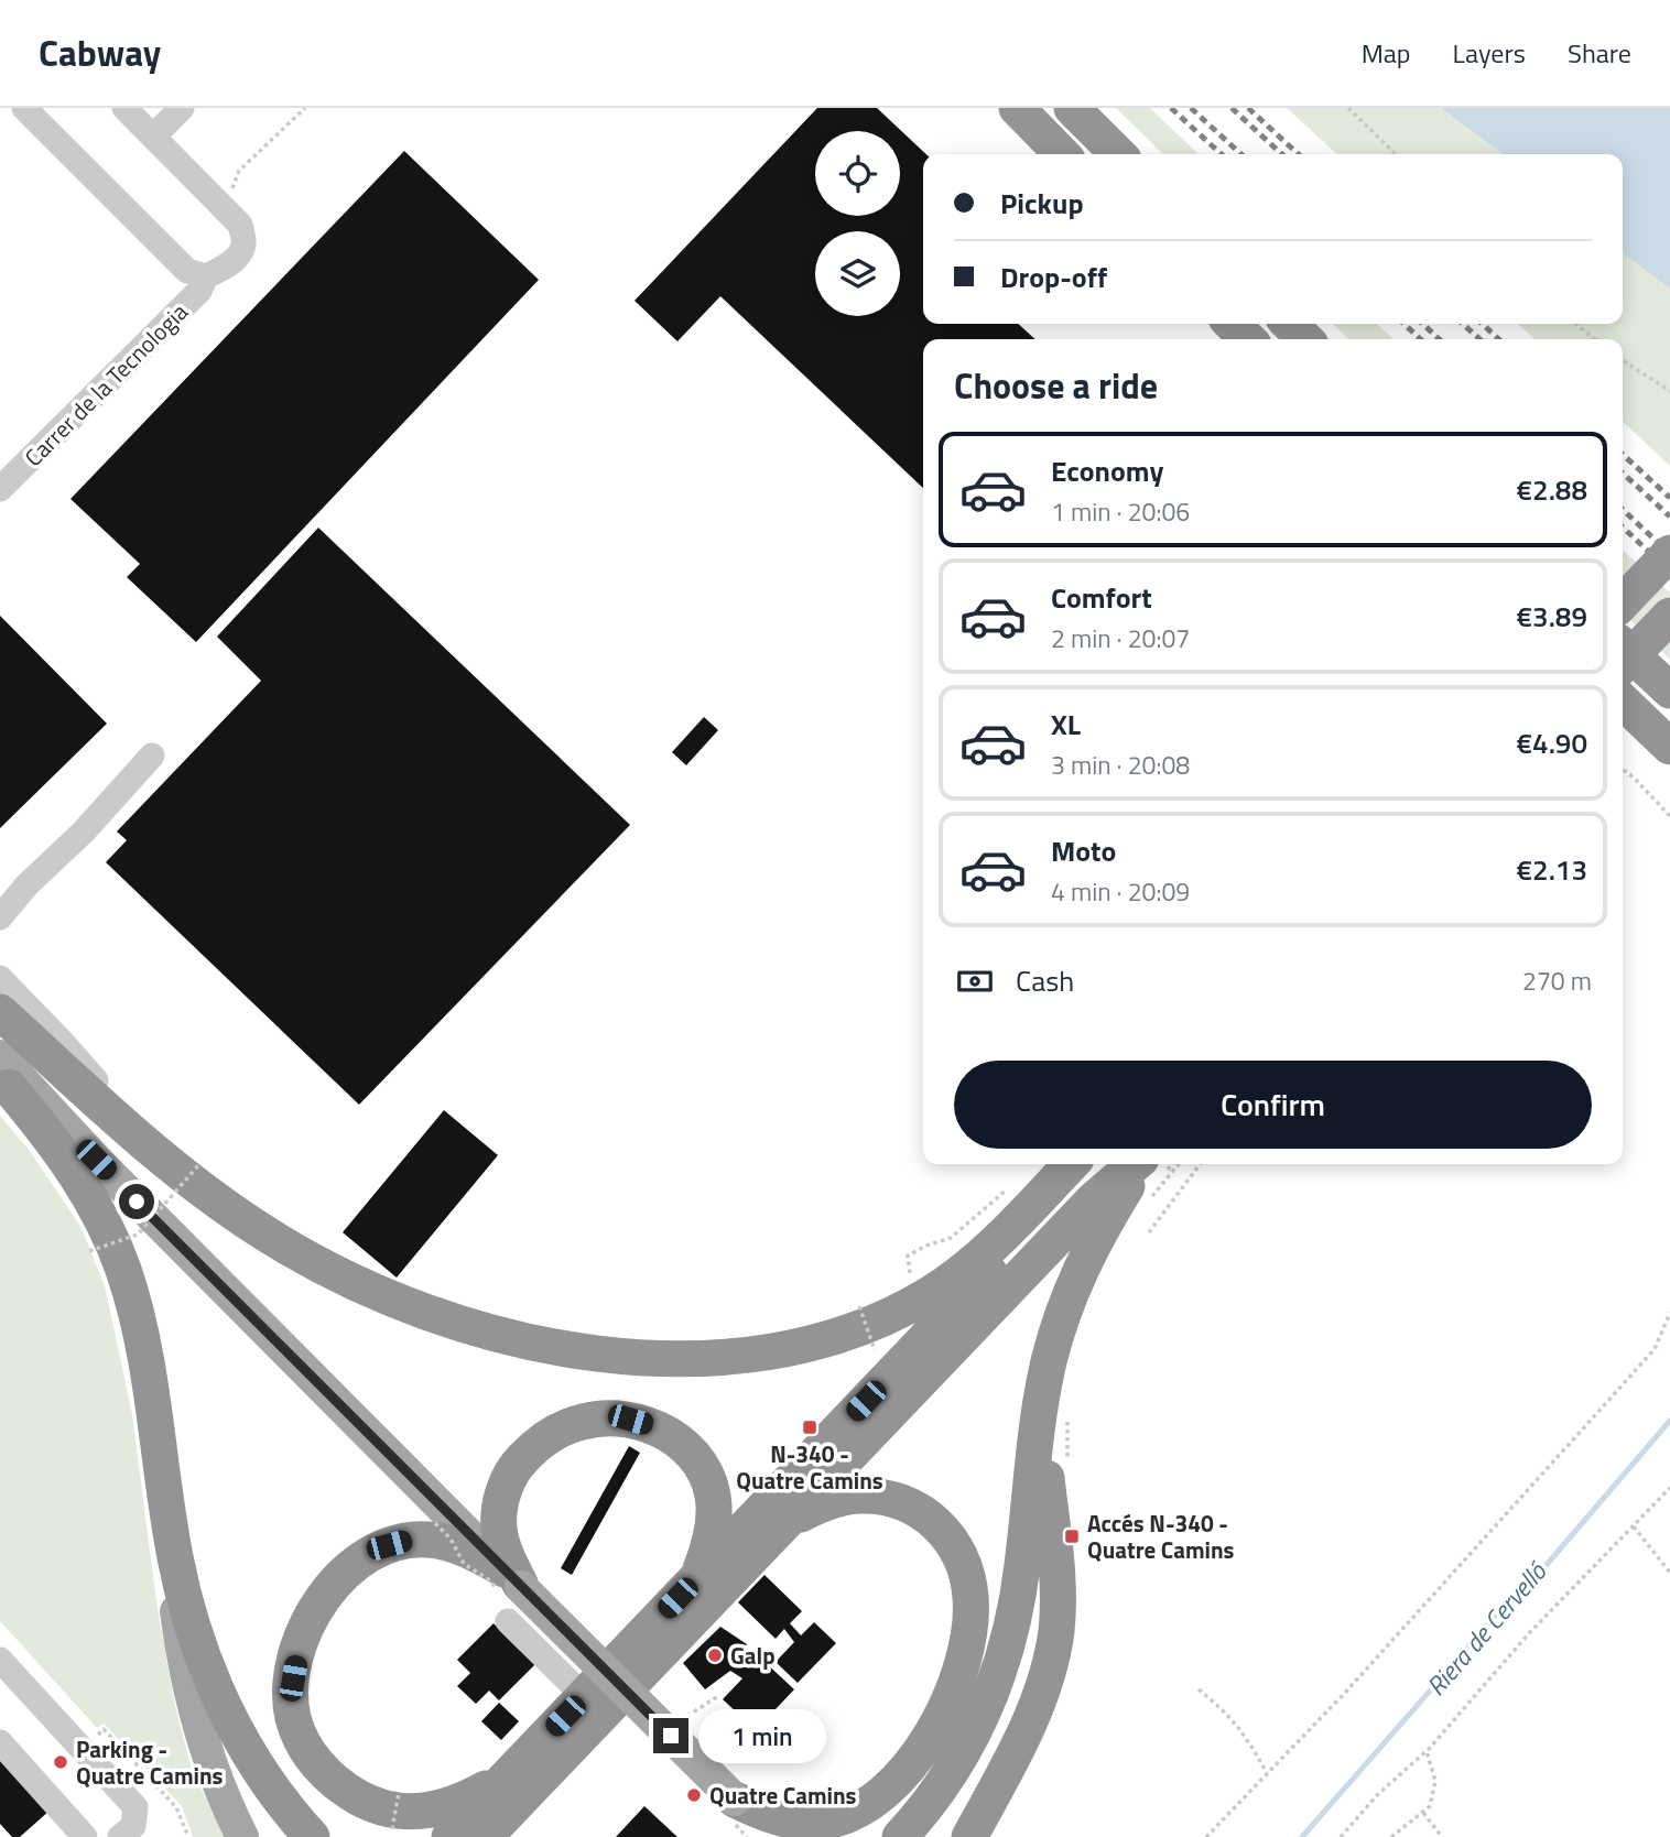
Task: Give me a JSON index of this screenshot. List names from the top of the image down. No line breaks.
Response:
{"streets":{"street":["Carrer de la Tecnologia"]},"water":["Riera de Cervelló"],"places":{"transit":["N-340 - Quatre Camins","Accés N-340 - Quatre Camins"],"other":["Galp","Parking - Quatre Camins","Quatre Camins"]},"page":{"header":"Cabway","nav":["Map","Layers","Share"],"banner":["Pickup","Drop-off"],"heading":"Choose a ride","list":[{"name":"Economy","note":"1 min · 20:06","value":"€2.88"},{"name":"Comfort","note":"2 min · 20:07","value":"€3.89"},{"name":"XL","note":"3 min · 20:08","value":"€4.90"},{"name":"Moto","note":"4 min · 20:09","value":"€2.13"}],"pay":["Cash","270 m"],"buttons":"Confirm","bubble":"1 min"}}
